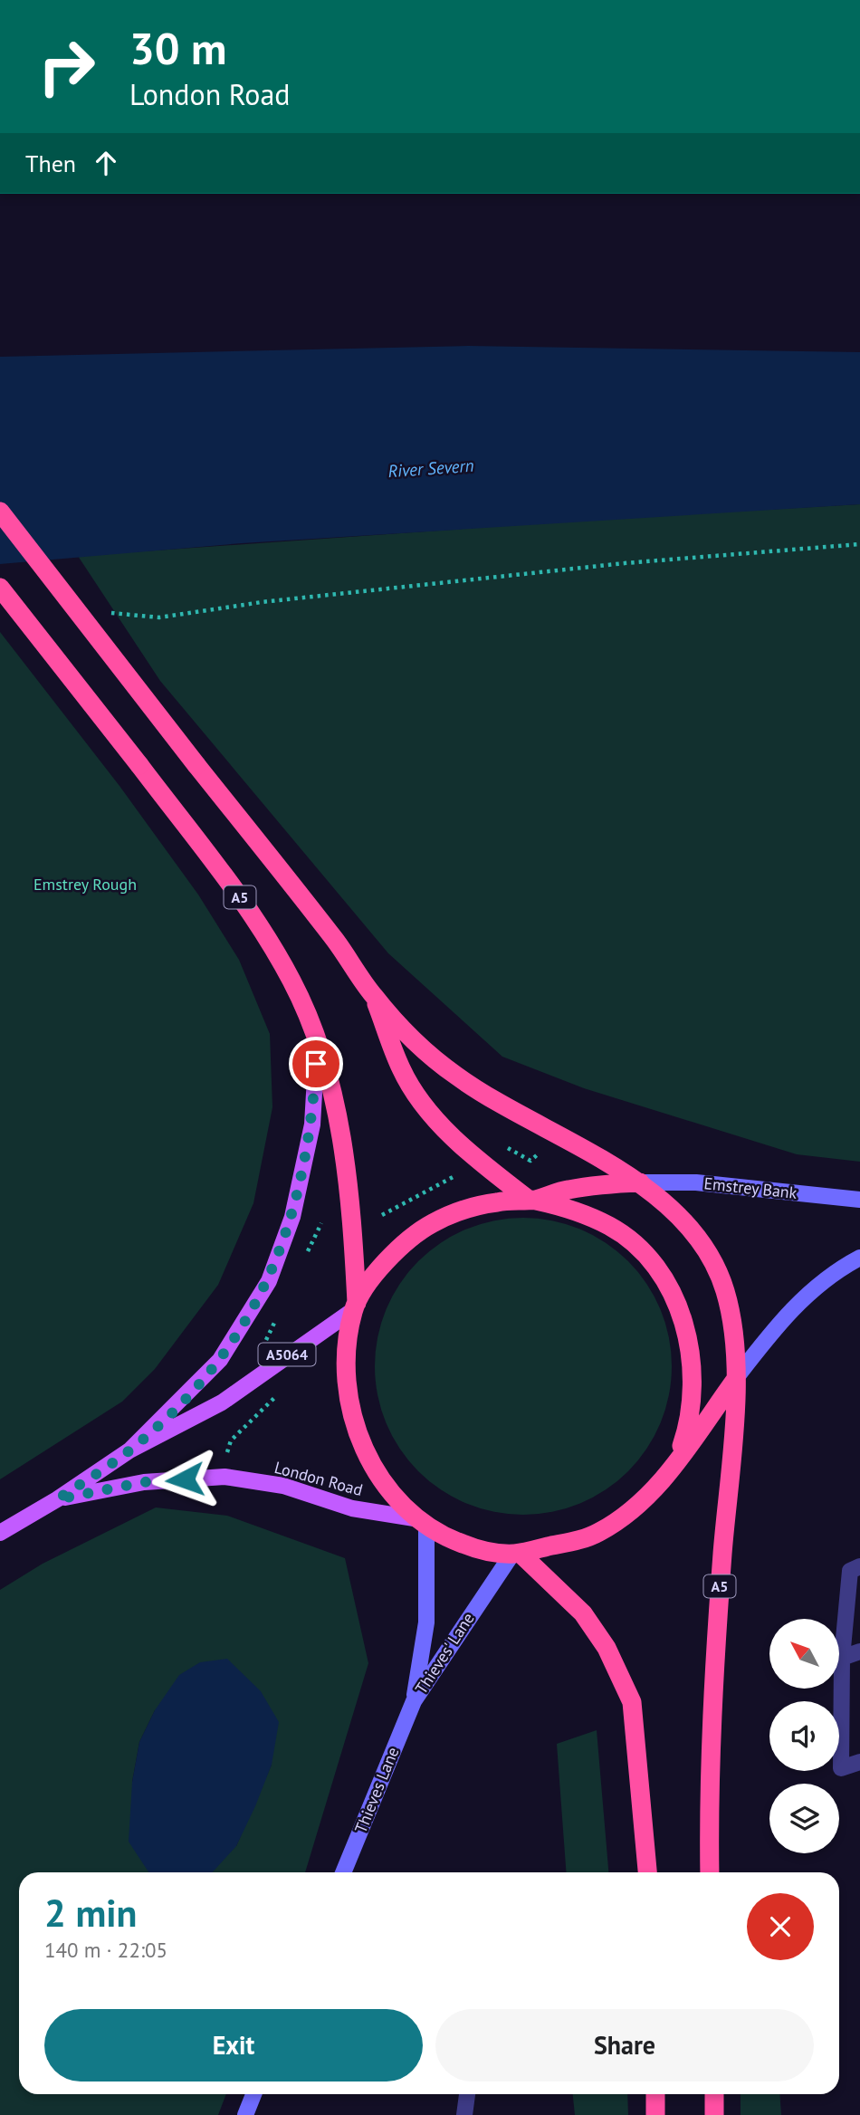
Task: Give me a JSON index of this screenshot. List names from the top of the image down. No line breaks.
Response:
{"streets":{"highway":["A5"],"main road":["Emstrey Bank","A5064","London Road","Thieves' Lane","Thieves Lane"]},"crossings":[["A5","London Road"],["London Road","Thieves' Lane"],["Thieves' Lane","Thieves Lane"]],"water":["River Severn"],"parks":["Emstrey Rough"],"north":"top left","page":{"turn":["30 m","London Road"],"then":"Then","heading":["2 min","140 m · 22:05"],"buttons":["Exit","Share"]}}
